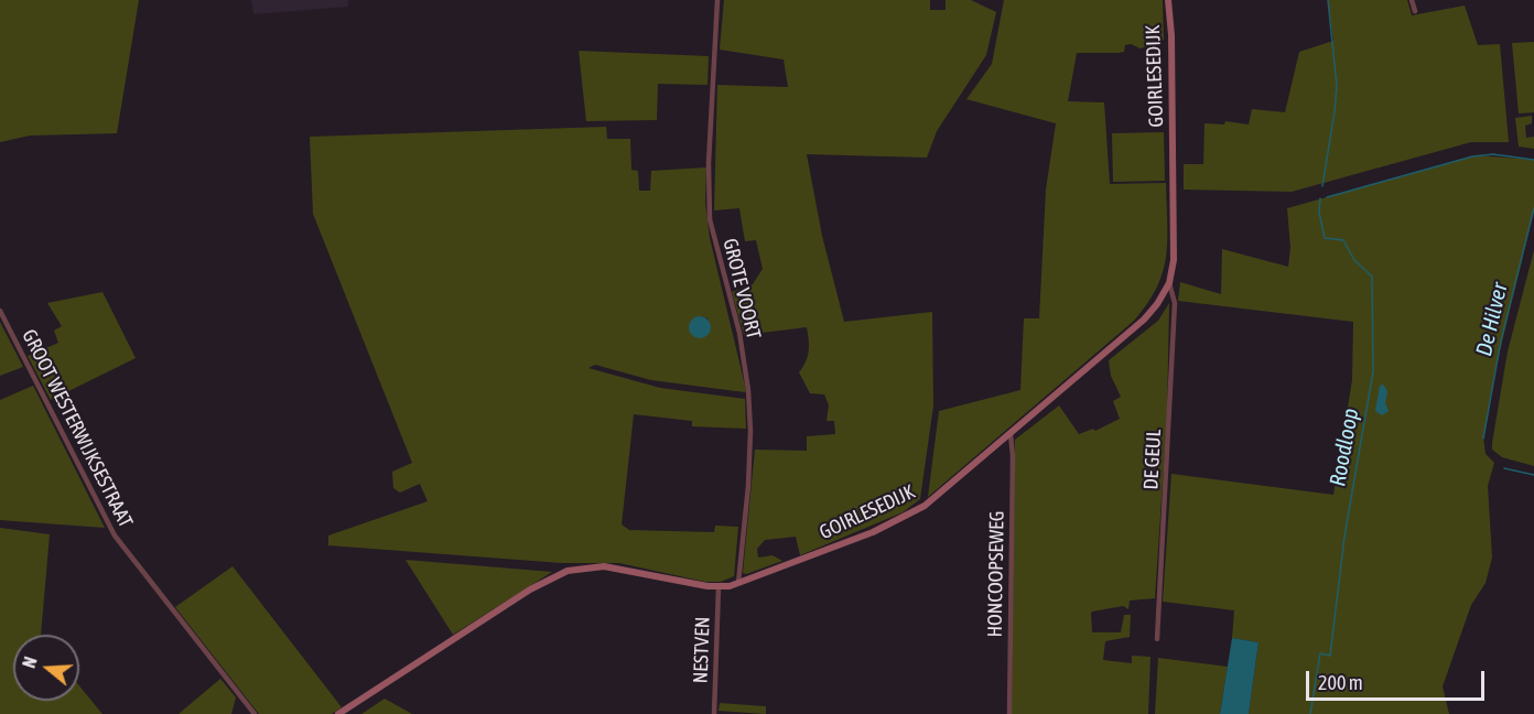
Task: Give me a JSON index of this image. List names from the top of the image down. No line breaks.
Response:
{"streets":{"street":["GOIRLESEDIJK","GROTE VOORT","GROOT WESTERWIJKSESTRAAT","DE GEUL","HONCOOPSEWEG","NESTVEN"]},"crossings":[["GOIRLESEDIJK","GROTE VOORT"],["GOIRLESEDIJK","DE GEUL"],["GOIRLESEDIJK","HONCOOPSEWEG"],["GOIRLESEDIJK","NESTVEN"]],"water":["De Hilver","Roodloop"],"scale_bar":"200 m","north":"left"}
